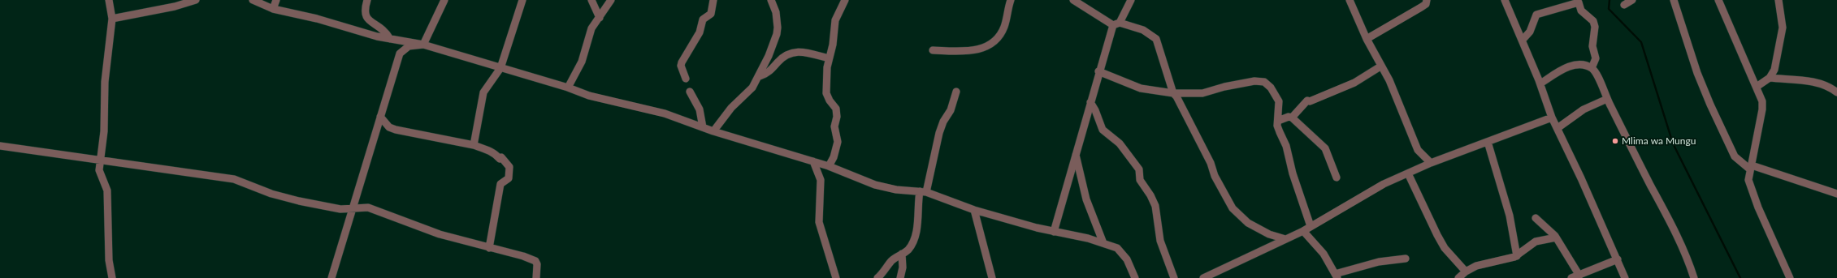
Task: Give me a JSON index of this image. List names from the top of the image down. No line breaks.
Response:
{"places":["Mlima wa Mungu"]}
